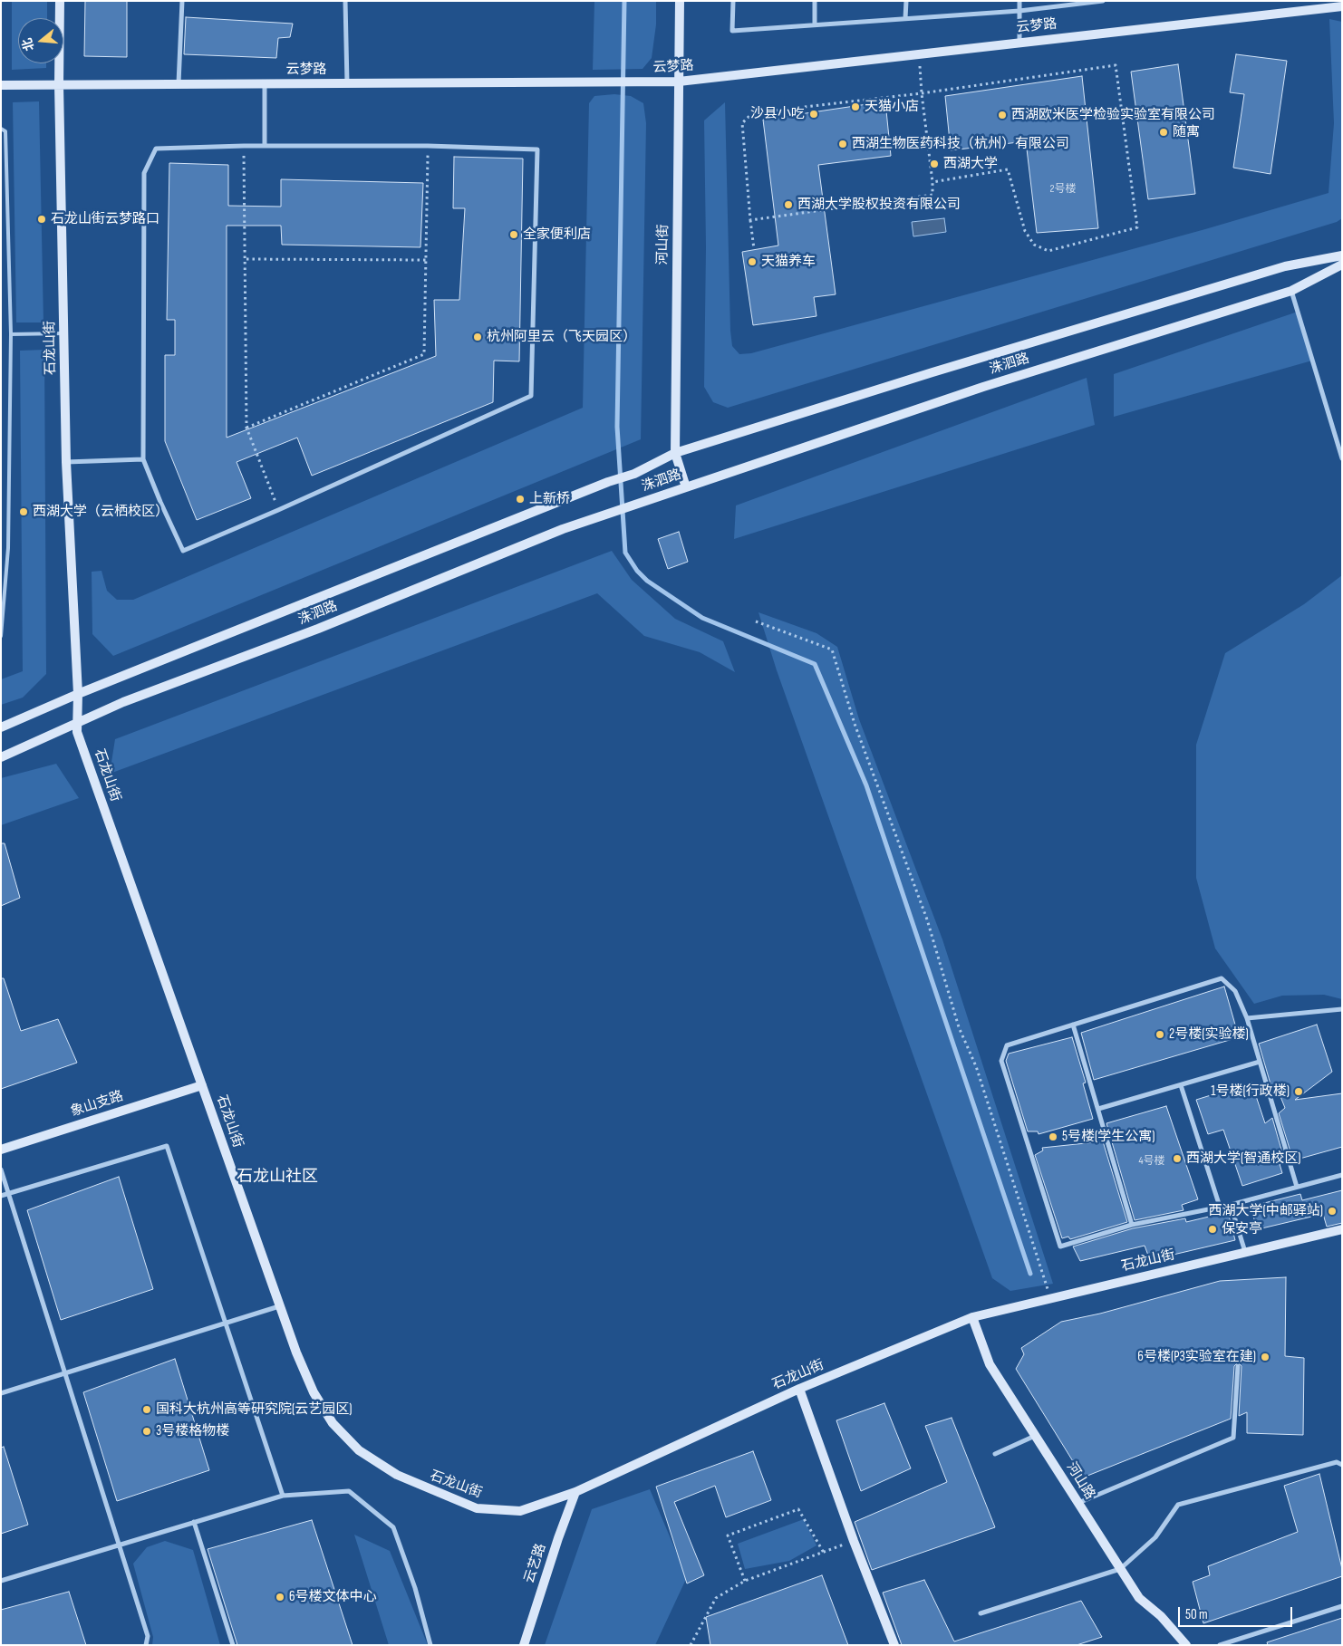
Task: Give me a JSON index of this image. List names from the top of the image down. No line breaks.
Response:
{"streets":{"street":["云梦路","河山街","石龙山街","洙泗路","象山支路","河山路","云艺路"]},"crossings":[["云梦路","河山街"],["云梦路","石龙山街"],["河山街","洙泗路"],["石龙山街","洙泗路"],["石龙山街","象山支路"],["石龙山街","河山路"],["石龙山街","云艺路"]],"districts":["石龙山社区"],"places":["天猫小店","沙县小吃","西湖欧米医学检验实验室有限公司","随寓","西湖生物医药科技（杭州）有限公司","西湖大学","西湖大学股权投资有限公司","石龙山街云梦路口","全家便利店","天猫养车","杭州阿里云（飞天园区）","上新桥","西湖大学（云栖校区）","2号楼(实验楼)","1号楼(行政楼)","5号楼(学生公寓)","西湖大学(智通校区)","西湖大学(中邮驿站)","保安亭","6号楼(P3实验室在建)","国科大杭州高等研究院(云艺园区)","3号楼格物楼","6号楼文体中心"],"house_numbers":["2号楼","4号楼"],"scale_bar":"50 m","north":"left"}
